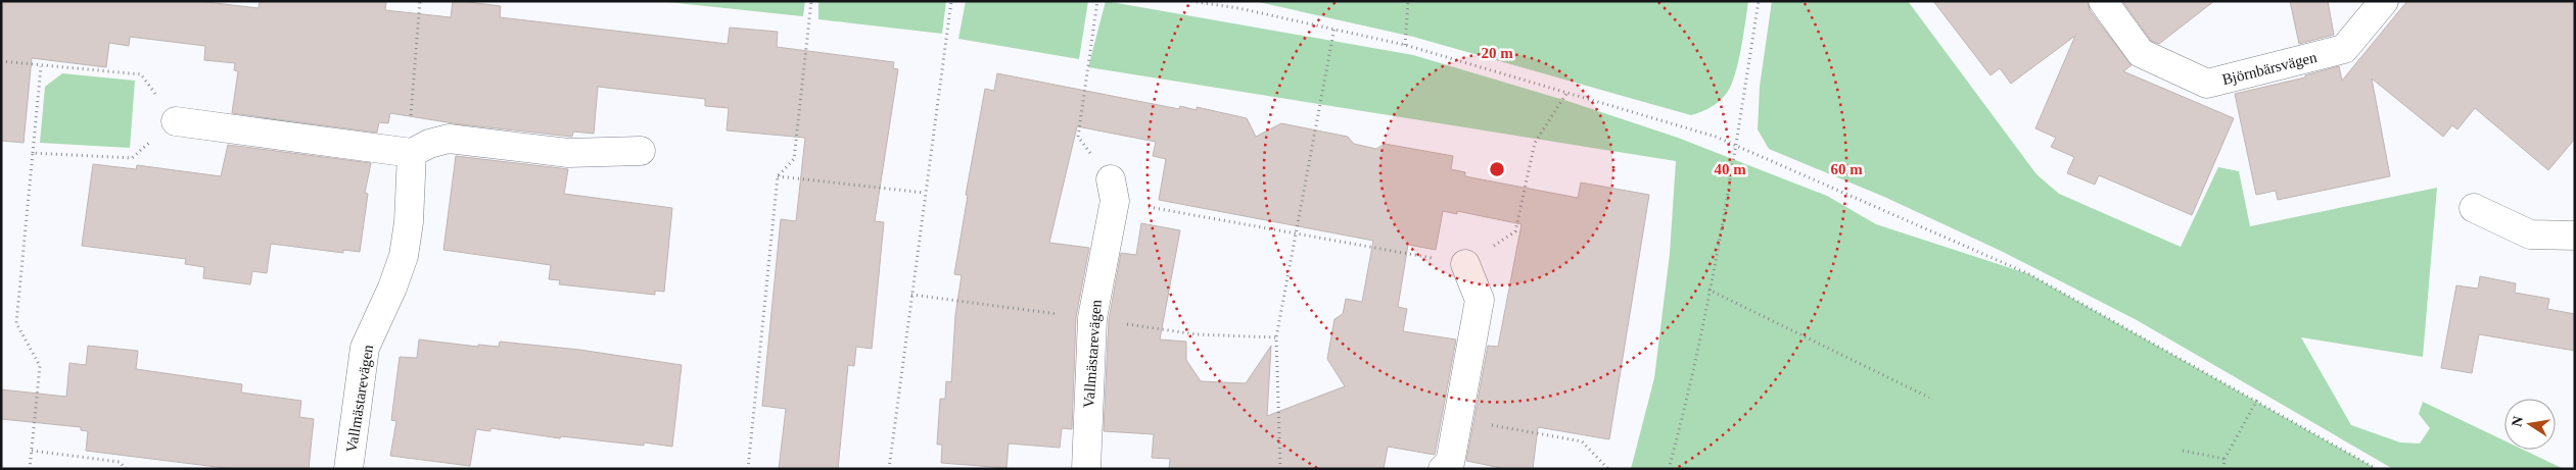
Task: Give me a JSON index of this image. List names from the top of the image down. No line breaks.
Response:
{"streets":{"street":["Björnbärsvägen","Vallmästarevägen"]},"north":"left","rings":["20 m","40 m","60 m"]}
